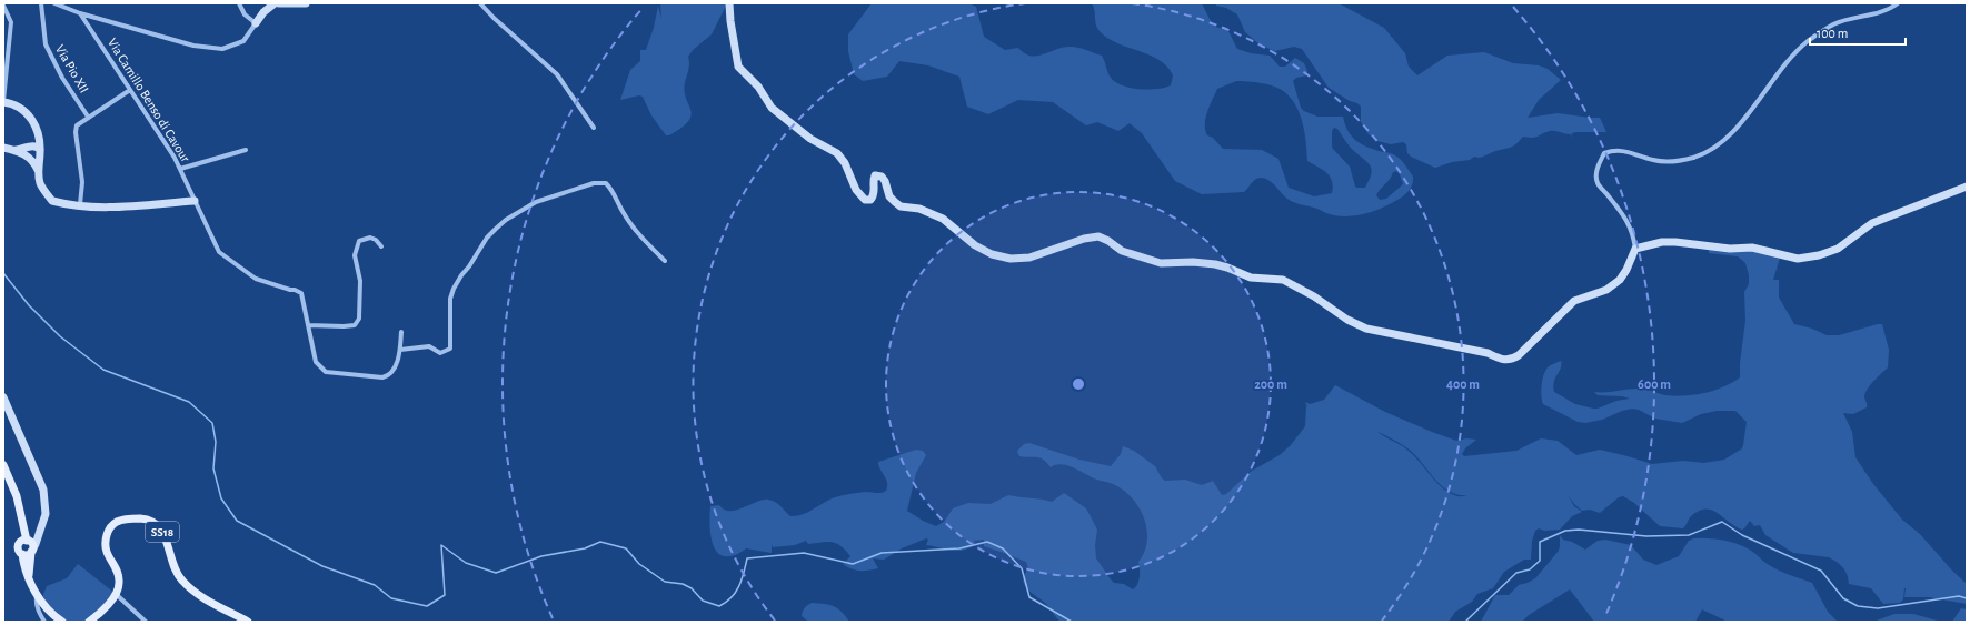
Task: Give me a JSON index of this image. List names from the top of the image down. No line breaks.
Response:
{"streets":{"main road":["SS18"],"street":["Via Pio XII","Via Camillo Benso di Cavour"]},"scale_bar":"100 m","rings":["200 m","400 m","600 m"]}
